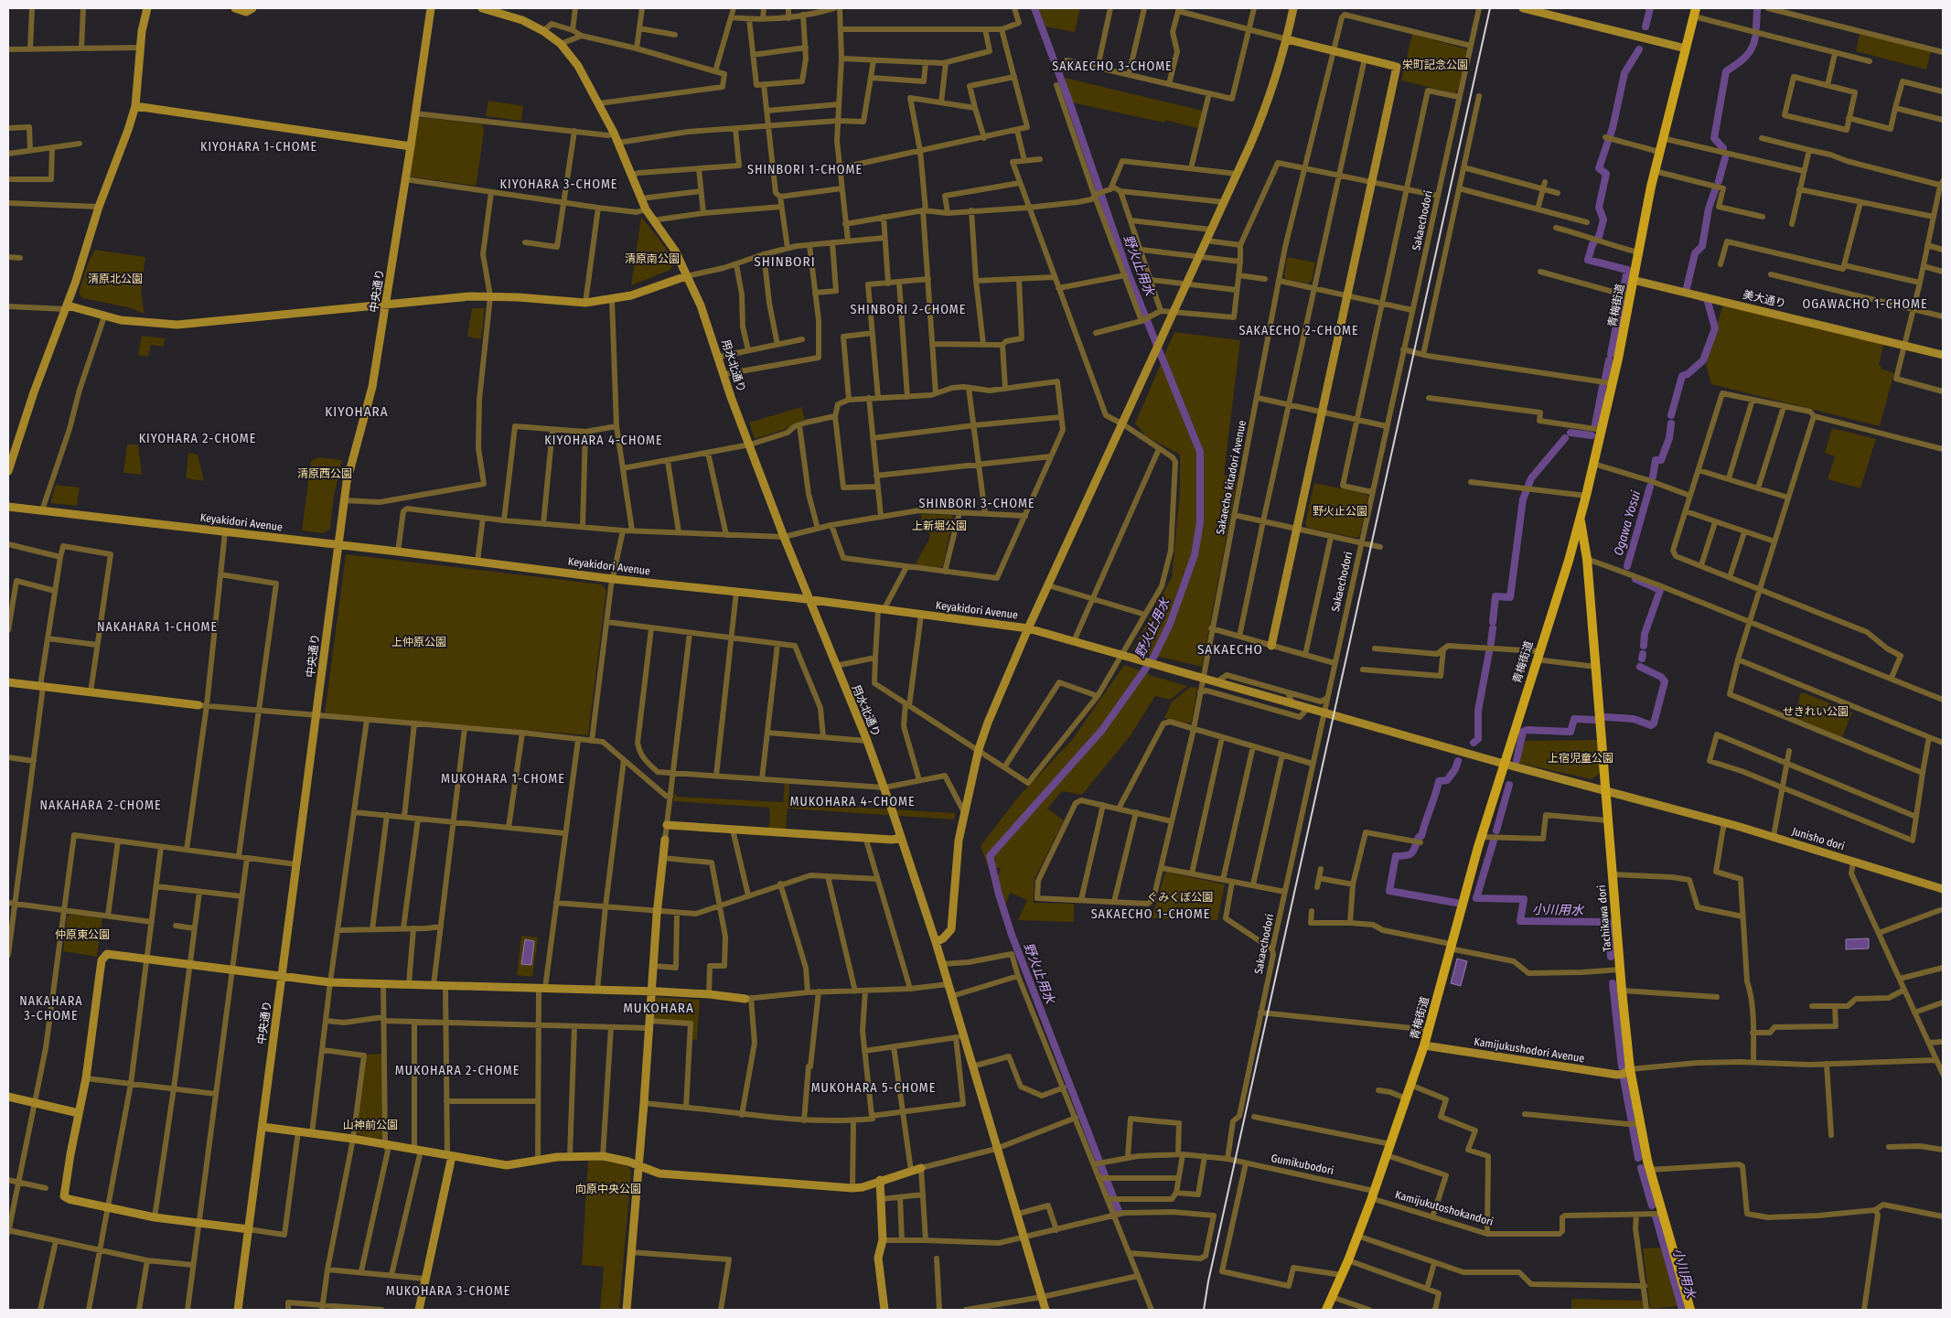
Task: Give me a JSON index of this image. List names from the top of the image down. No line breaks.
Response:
{"streets":{"main road":["青梅街道","Tachikawa dori"],"street":["Sakaechodori","中央通り","美大通り","用水北通り","Sakaecho kitadori Avenue","Keyakidori Avenue","Junisho dori","Kamijukushodori Avenue","Gumikubodori","Kamijukutoshokandori"]},"crossings":[["Sakaechodori","Sakaecho kitadori Avenue"],["Sakaechodori","Keyakidori Avenue"],["Sakaechodori","Junisho dori"],["Sakaechodori","Gumikubodori"],["中央通り","Keyakidori Avenue"],["美大通り","青梅街道"],["青梅街道","Junisho dori"],["青梅街道","Tachikawa dori"],["青梅街道","Kamijukushodori Avenue"],["青梅街道","Gumikubodori"],["青梅街道","Kamijukutoshokandori"],["用水北通り","Keyakidori Avenue"],["Sakaecho kitadori Avenue","Keyakidori Avenue"],["Keyakidori Avenue","Junisho dori"],["Junisho dori","Tachikawa dori"],["Tachikawa dori","Kamijukushodori Avenue"],["Tachikawa dori","Kamijukutoshokandori"],["Gumikubodori","Kamijukutoshokandori"]],"districts":["SAKAECHO 3-CHOME","KIYOHARA 1-CHOME","SHINBORI 1-CHOME","KIYOHARA 3-CHOME","SHINBORI","OGAWACHO 1-CHOME","SHINBORI 2-CHOME","SAKAECHO 2-CHOME","KIYOHARA","KIYOHARA 2-CHOME","KIYOHARA 4-CHOME","SHINBORI 3-CHOME","NAKAHARA 1-CHOME","SAKAECHO","MUKOHARA 1-CHOME","MUKOHARA 4-CHOME","NAKAHARA 2-CHOME","SAKAECHO 1-CHOME","NAKAHARA 3-CHOME","MUKOHARA","MUKOHARA 2-CHOME","MUKOHARA 5-CHOME","MUKOHARA 3-CHOME"],"water":["野火止用水","Ogawa Yosui","小川用水"],"parks":["栄町記念公園","清原南公園","清原北公園","清原西公園","野火止公園","上新堀公園","上仲原公園","せきれい公園","上宿児童公園","ぐみくぼ公園","仲原東公園","山神前公園","向原中央公園"]}
